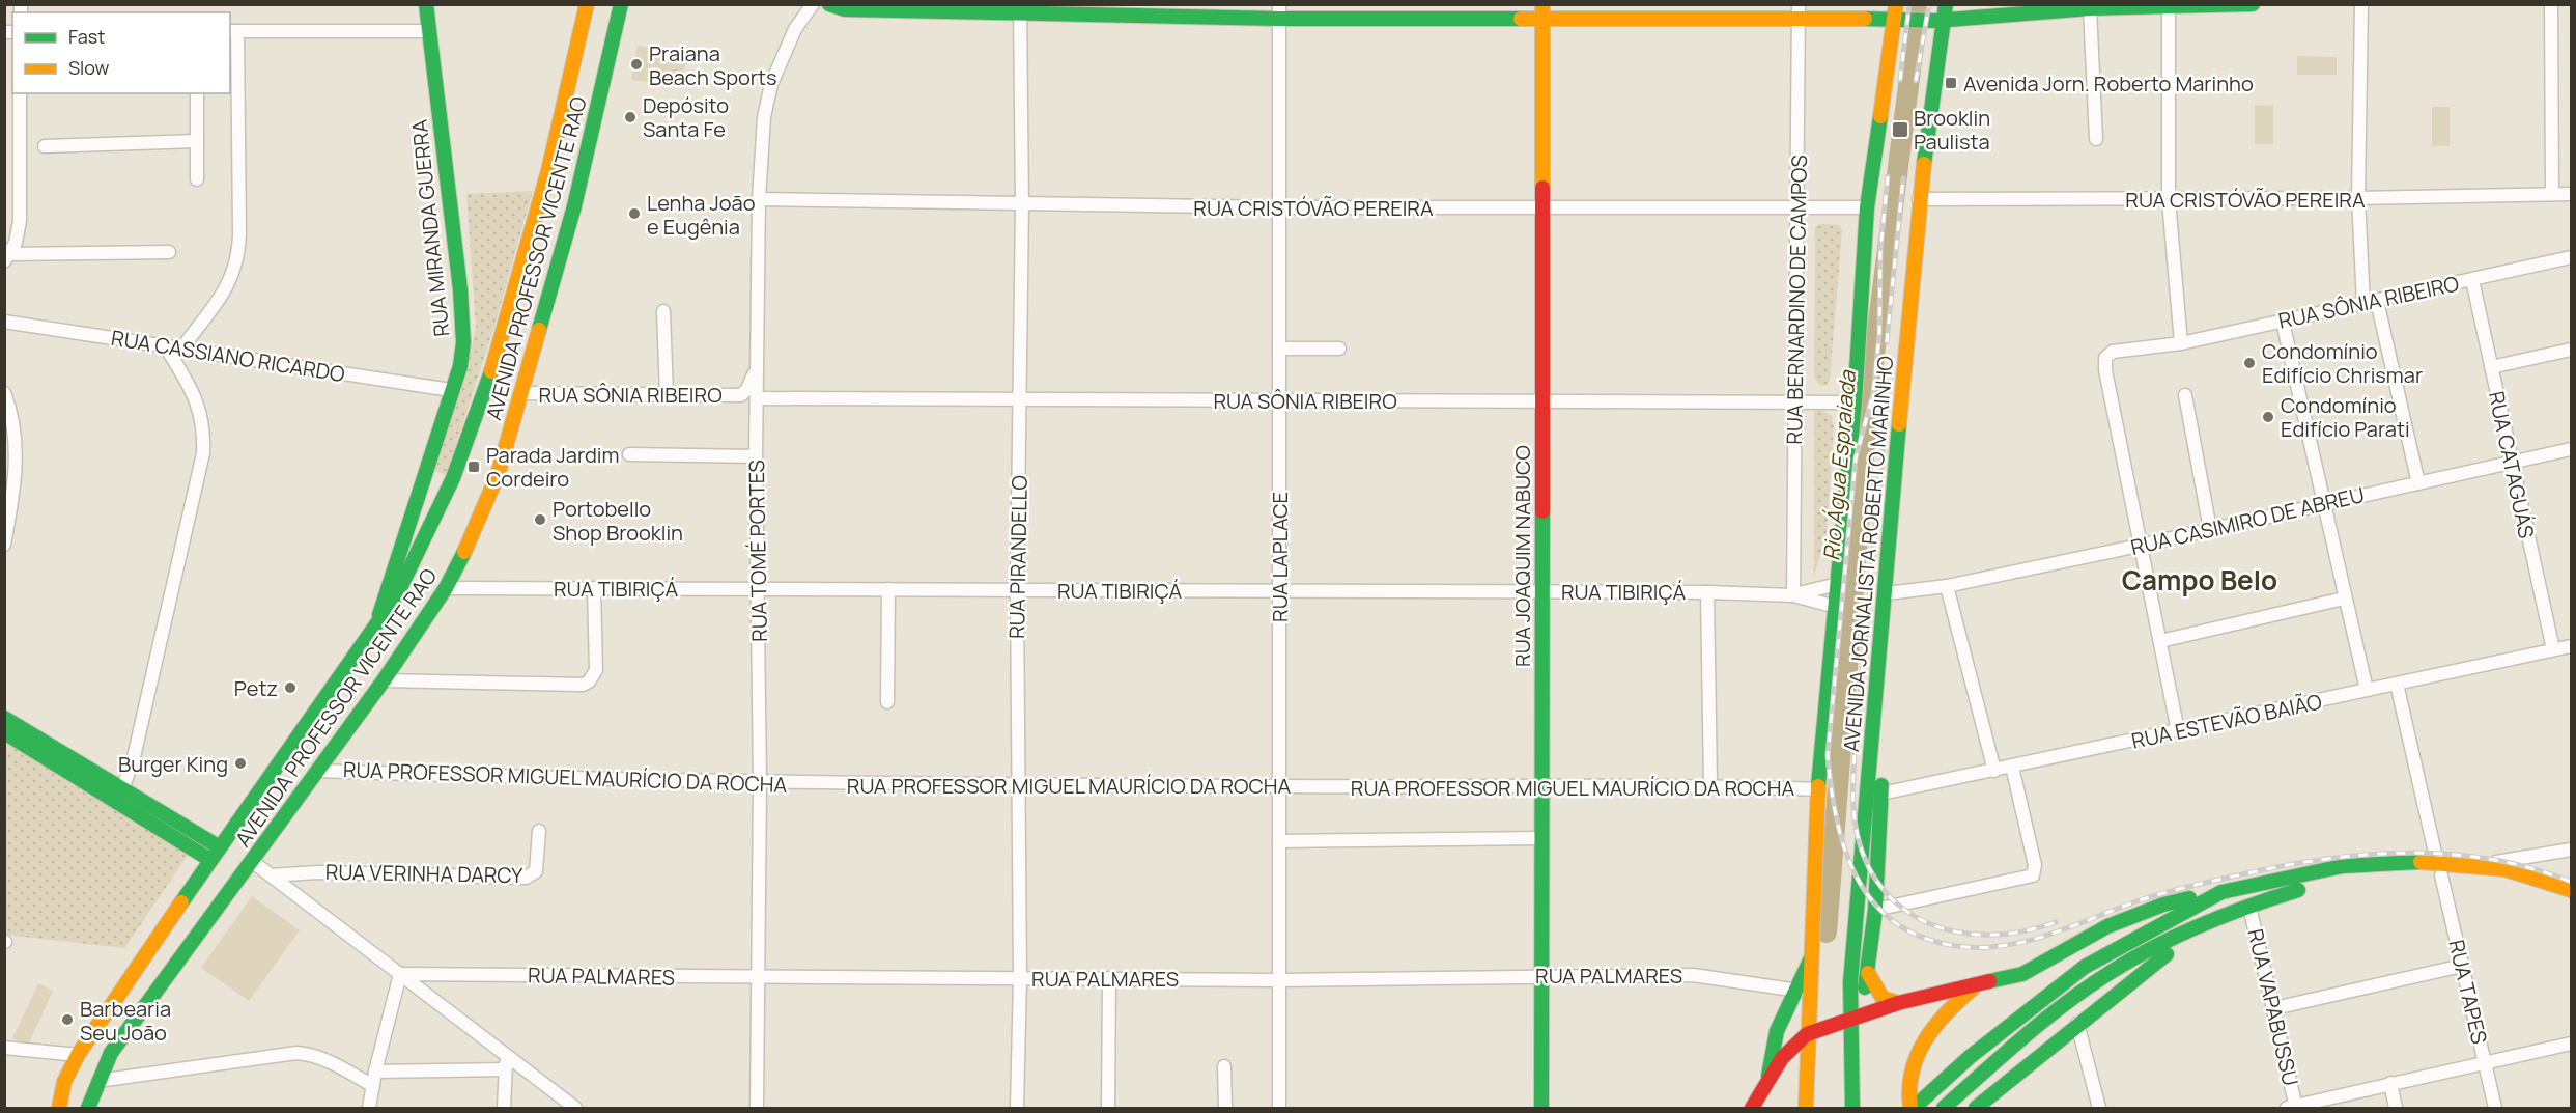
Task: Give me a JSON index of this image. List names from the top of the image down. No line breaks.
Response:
{"streets":{"main road":["RUA MIRANDA GUERRA","AVENIDA PROFESSOR VICENTE RAO","AVENIDA JORNALISTA ROBERTO MARINHO","RUA JOAQUIM NABUCO"],"street":["RUA CRISTÓVÃO PEREIRA","RUA BERNARDINO DE CAMPOS","RUA SÔNIA RIBEIRO","RUA CASSIANO RICARDO","RUA CATAGUÁS","RUA CASIMIRO DE ABREU","RUA TOMÉ PORTES","RUA PIRANDELLO","RUA LAPLACE","RUA TIBIRIÇÁ","RUA ESTEVÃO BAIÃO","RUA PROFESSOR MIGUEL MAURÍCIO DA ROCHA","RUA VERINHA DARCY","RUA PALMARES","RUA TAPES","RUA VAPABUSSU"]},"crossings":[["RUA CRISTÓVÃO PEREIRA","RUA BERNARDINO DE CAMPOS"],["RUA CRISTÓVÃO PEREIRA","RUA TOMÉ PORTES"],["RUA CRISTÓVÃO PEREIRA","AVENIDA JORNALISTA ROBERTO MARINHO"],["RUA CRISTÓVÃO PEREIRA","RUA JOAQUIM NABUCO"],["RUA CRISTÓVÃO PEREIRA","RUA PIRANDELLO"],["RUA CRISTÓVÃO PEREIRA","RUA LAPLACE"],["RUA MIRANDA GUERRA","AVENIDA PROFESSOR VICENTE RAO"],["RUA MIRANDA GUERRA","RUA CASSIANO RICARDO"],["AVENIDA PROFESSOR VICENTE RAO","RUA SÔNIA RIBEIRO"],["AVENIDA PROFESSOR VICENTE RAO","RUA TIBIRIÇÁ"],["AVENIDA PROFESSOR VICENTE RAO","RUA PROFESSOR MIGUEL MAURÍCIO DA ROCHA"],["RUA BERNARDINO DE CAMPOS","RUA SÔNIA RIBEIRO"],["RUA BERNARDINO DE CAMPOS","RUA TIBIRIÇÁ"],["RUA SÔNIA RIBEIRO","RUA CATAGUÁS"],["RUA SÔNIA RIBEIRO","RUA CASIMIRO DE ABREU"],["RUA SÔNIA RIBEIRO","RUA TOMÉ PORTES"],["RUA SÔNIA RIBEIRO","AVENIDA JORNALISTA ROBERTO MARINHO"],["RUA SÔNIA RIBEIRO","RUA JOAQUIM NABUCO"],["RUA SÔNIA RIBEIRO","RUA PIRANDELLO"],["RUA SÔNIA RIBEIRO","RUA LAPLACE"],["RUA CATAGUÁS","RUA CASIMIRO DE ABREU"],["RUA CATAGUÁS","RUA ESTEVÃO BAIÃO"],["RUA CASIMIRO DE ABREU","AVENIDA JORNALISTA ROBERTO MARINHO"],["RUA TOMÉ PORTES","RUA TIBIRIÇÁ"],["RUA TOMÉ PORTES","RUA PROFESSOR MIGUEL MAURÍCIO DA ROCHA"],["RUA TOMÉ PORTES","RUA PALMARES"],["AVENIDA JORNALISTA ROBERTO MARINHO","RUA TIBIRIÇÁ"],["AVENIDA JORNALISTA ROBERTO MARINHO","RUA PROFESSOR MIGUEL MAURÍCIO DA ROCHA"],["AVENIDA JORNALISTA ROBERTO MARINHO","RUA PALMARES"],["RUA JOAQUIM NABUCO","RUA TIBIRIÇÁ"],["RUA JOAQUIM NABUCO","RUA PROFESSOR MIGUEL MAURÍCIO DA ROCHA"],["RUA JOAQUIM NABUCO","RUA PALMARES"],["RUA PIRANDELLO","RUA TIBIRIÇÁ"],["RUA PIRANDELLO","RUA PROFESSOR MIGUEL MAURÍCIO DA ROCHA"],["RUA PIRANDELLO","RUA PALMARES"],["RUA LAPLACE","RUA TIBIRIÇÁ"],["RUA LAPLACE","RUA PROFESSOR MIGUEL MAURÍCIO DA ROCHA"],["RUA LAPLACE","RUA PALMARES"]],"districts":["Campo Belo"],"water":["Rio Água Espraiada"],"places":{"other":["Praiana Beach Sports","Depósito Santa Fe","Lenha João e Eugênia","Condomínio Edifício Chrismar","Condomínio Edifício Parati","Portobello Shop Brooklin","Petz","Burger King","Barbearia Seu João"],"transit":["Avenida Jorn. Roberto Marinho","Brooklin Paulista","Parada Jardim Cordeiro"]},"legend":["Fast","Slow"]}
